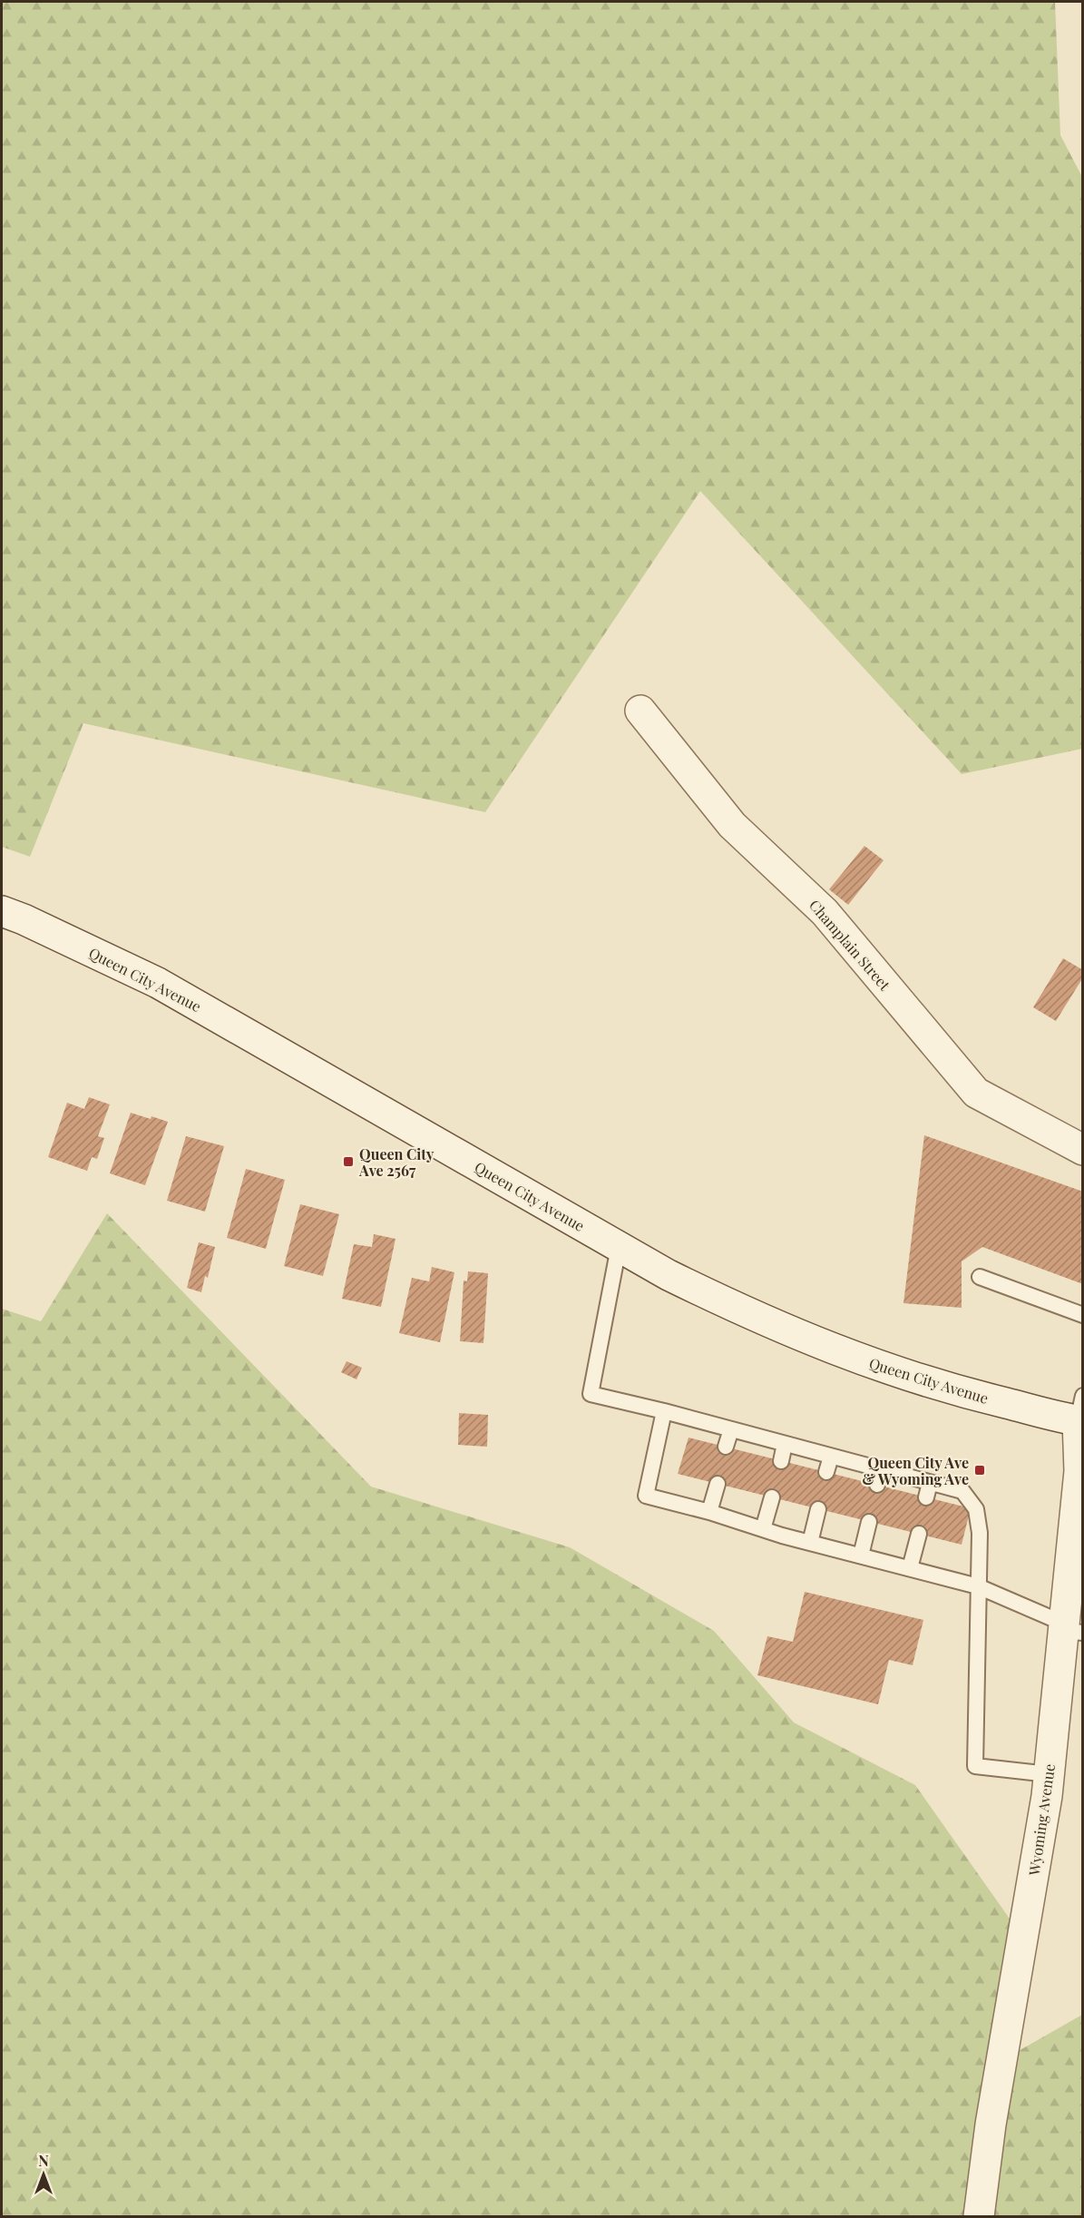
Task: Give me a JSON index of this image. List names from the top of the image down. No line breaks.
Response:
{"streets":{"street":["Champlain Street","Queen City Avenue","Wyoming Avenue"]},"crossings":[["Queen City Avenue","Wyoming Avenue"]],"places":{"transit":["Queen City Ave 2567","Queen City Ave & Wyoming Ave"]},"north":"top"}
